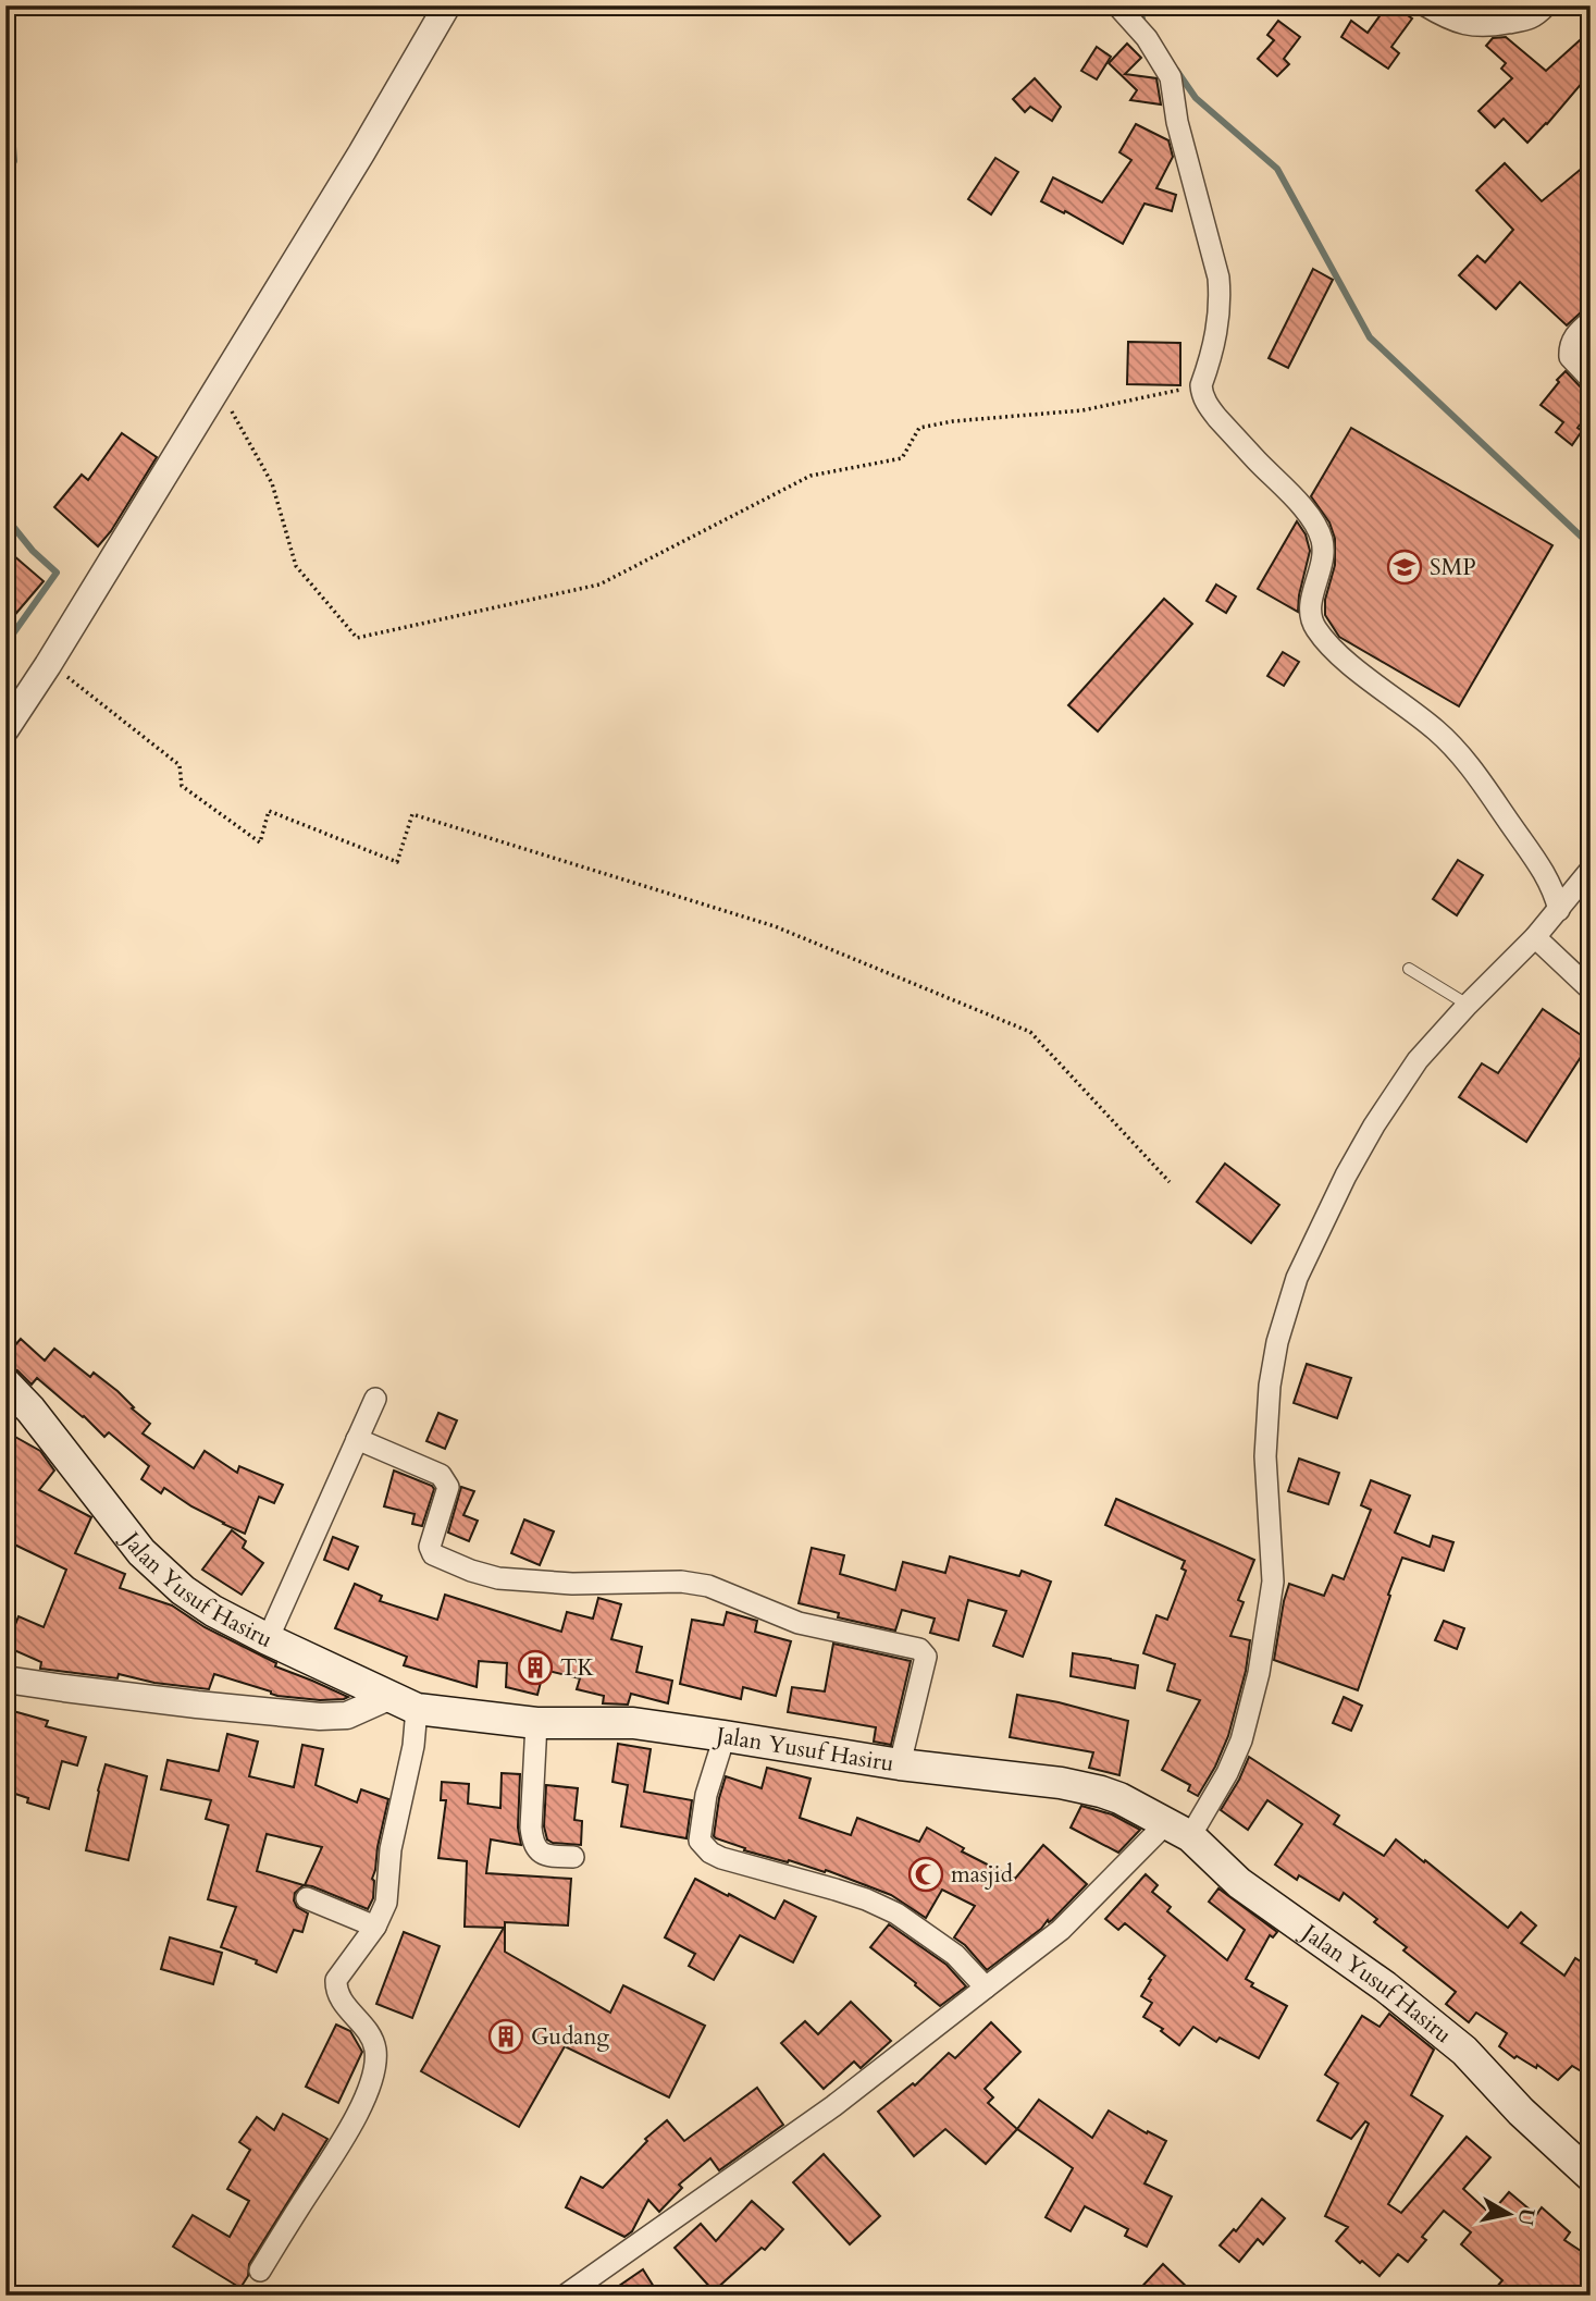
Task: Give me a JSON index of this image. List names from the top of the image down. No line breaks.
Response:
{"streets":{"main road":["Jalan Yusuf Hasiru"]},"places":{"school or university":["SMP"],"building":["TK","Gudang"],"mosque":["masjid"]},"north":"right"}
